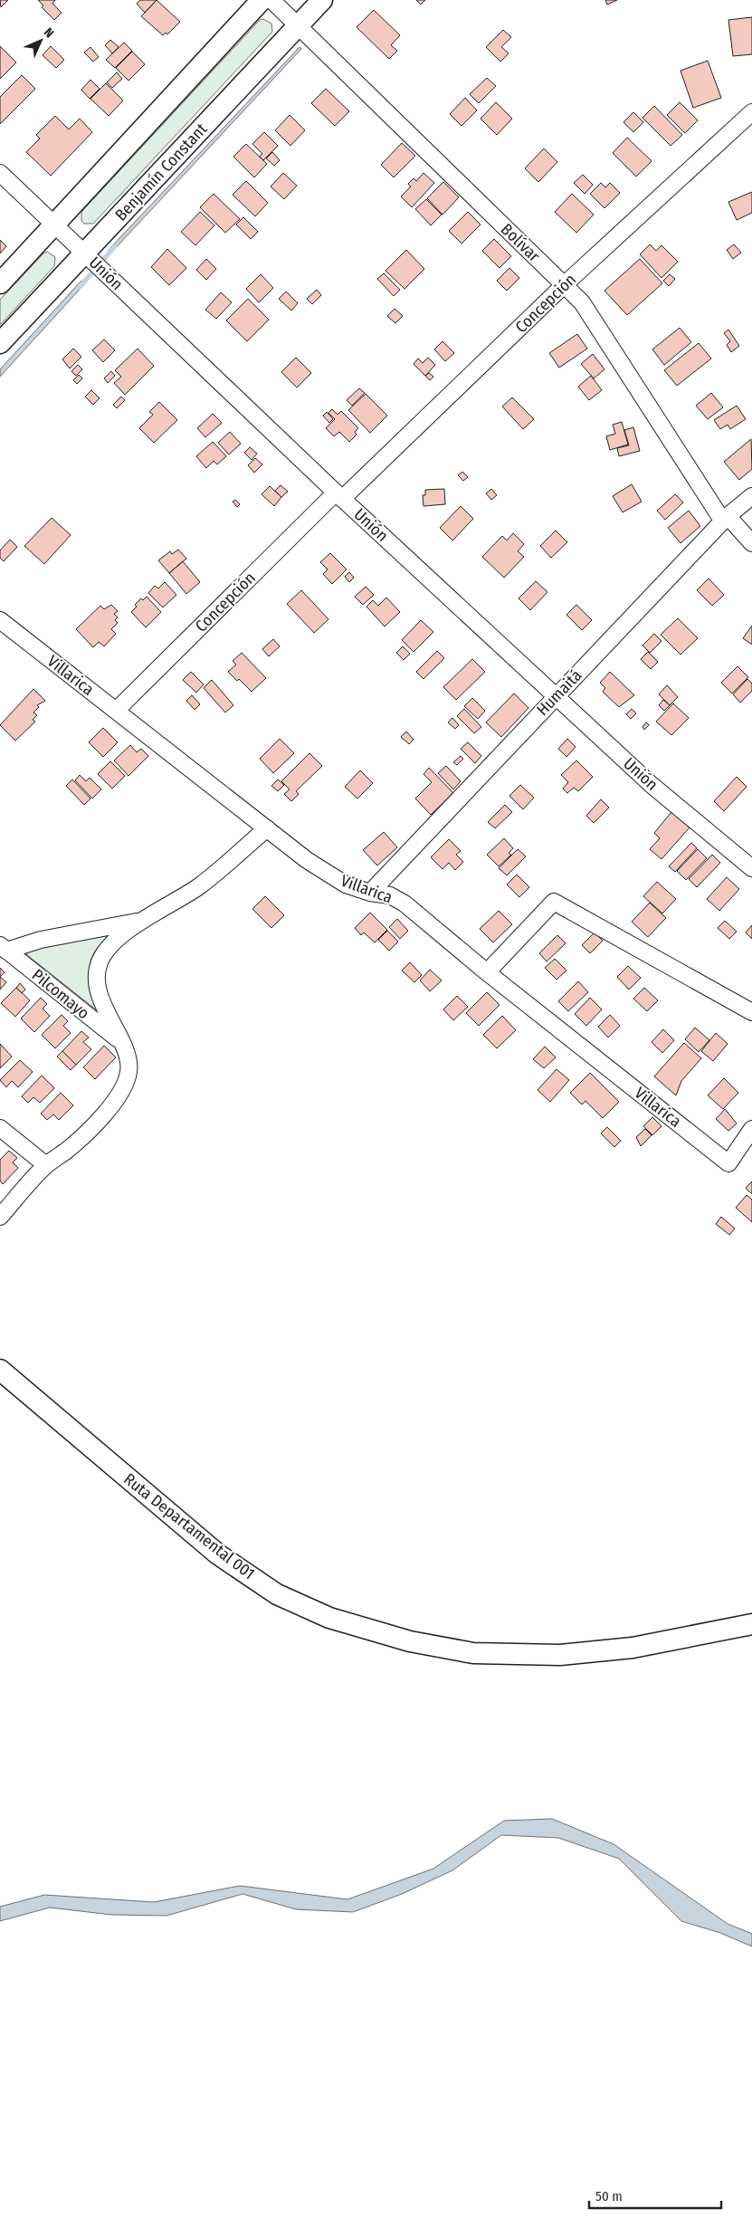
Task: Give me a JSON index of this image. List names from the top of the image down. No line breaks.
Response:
{"streets":{"street":["Benjamín Constant","Bolívar","Unión","Concepción","Villarica","Humaitá","Pilcomayo","Ruta Departamental 001"]},"crossings":[["Benjamín Constant","Bolívar"],["Benjamín Constant","Unión"],["Bolívar","Concepción"],["Bolívar","Humaitá"],["Unión","Concepción"],["Unión","Humaitá"],["Concepción","Villarica"],["Villarica","Humaitá"]],"scale_bar":"50 m","north":"top right"}
